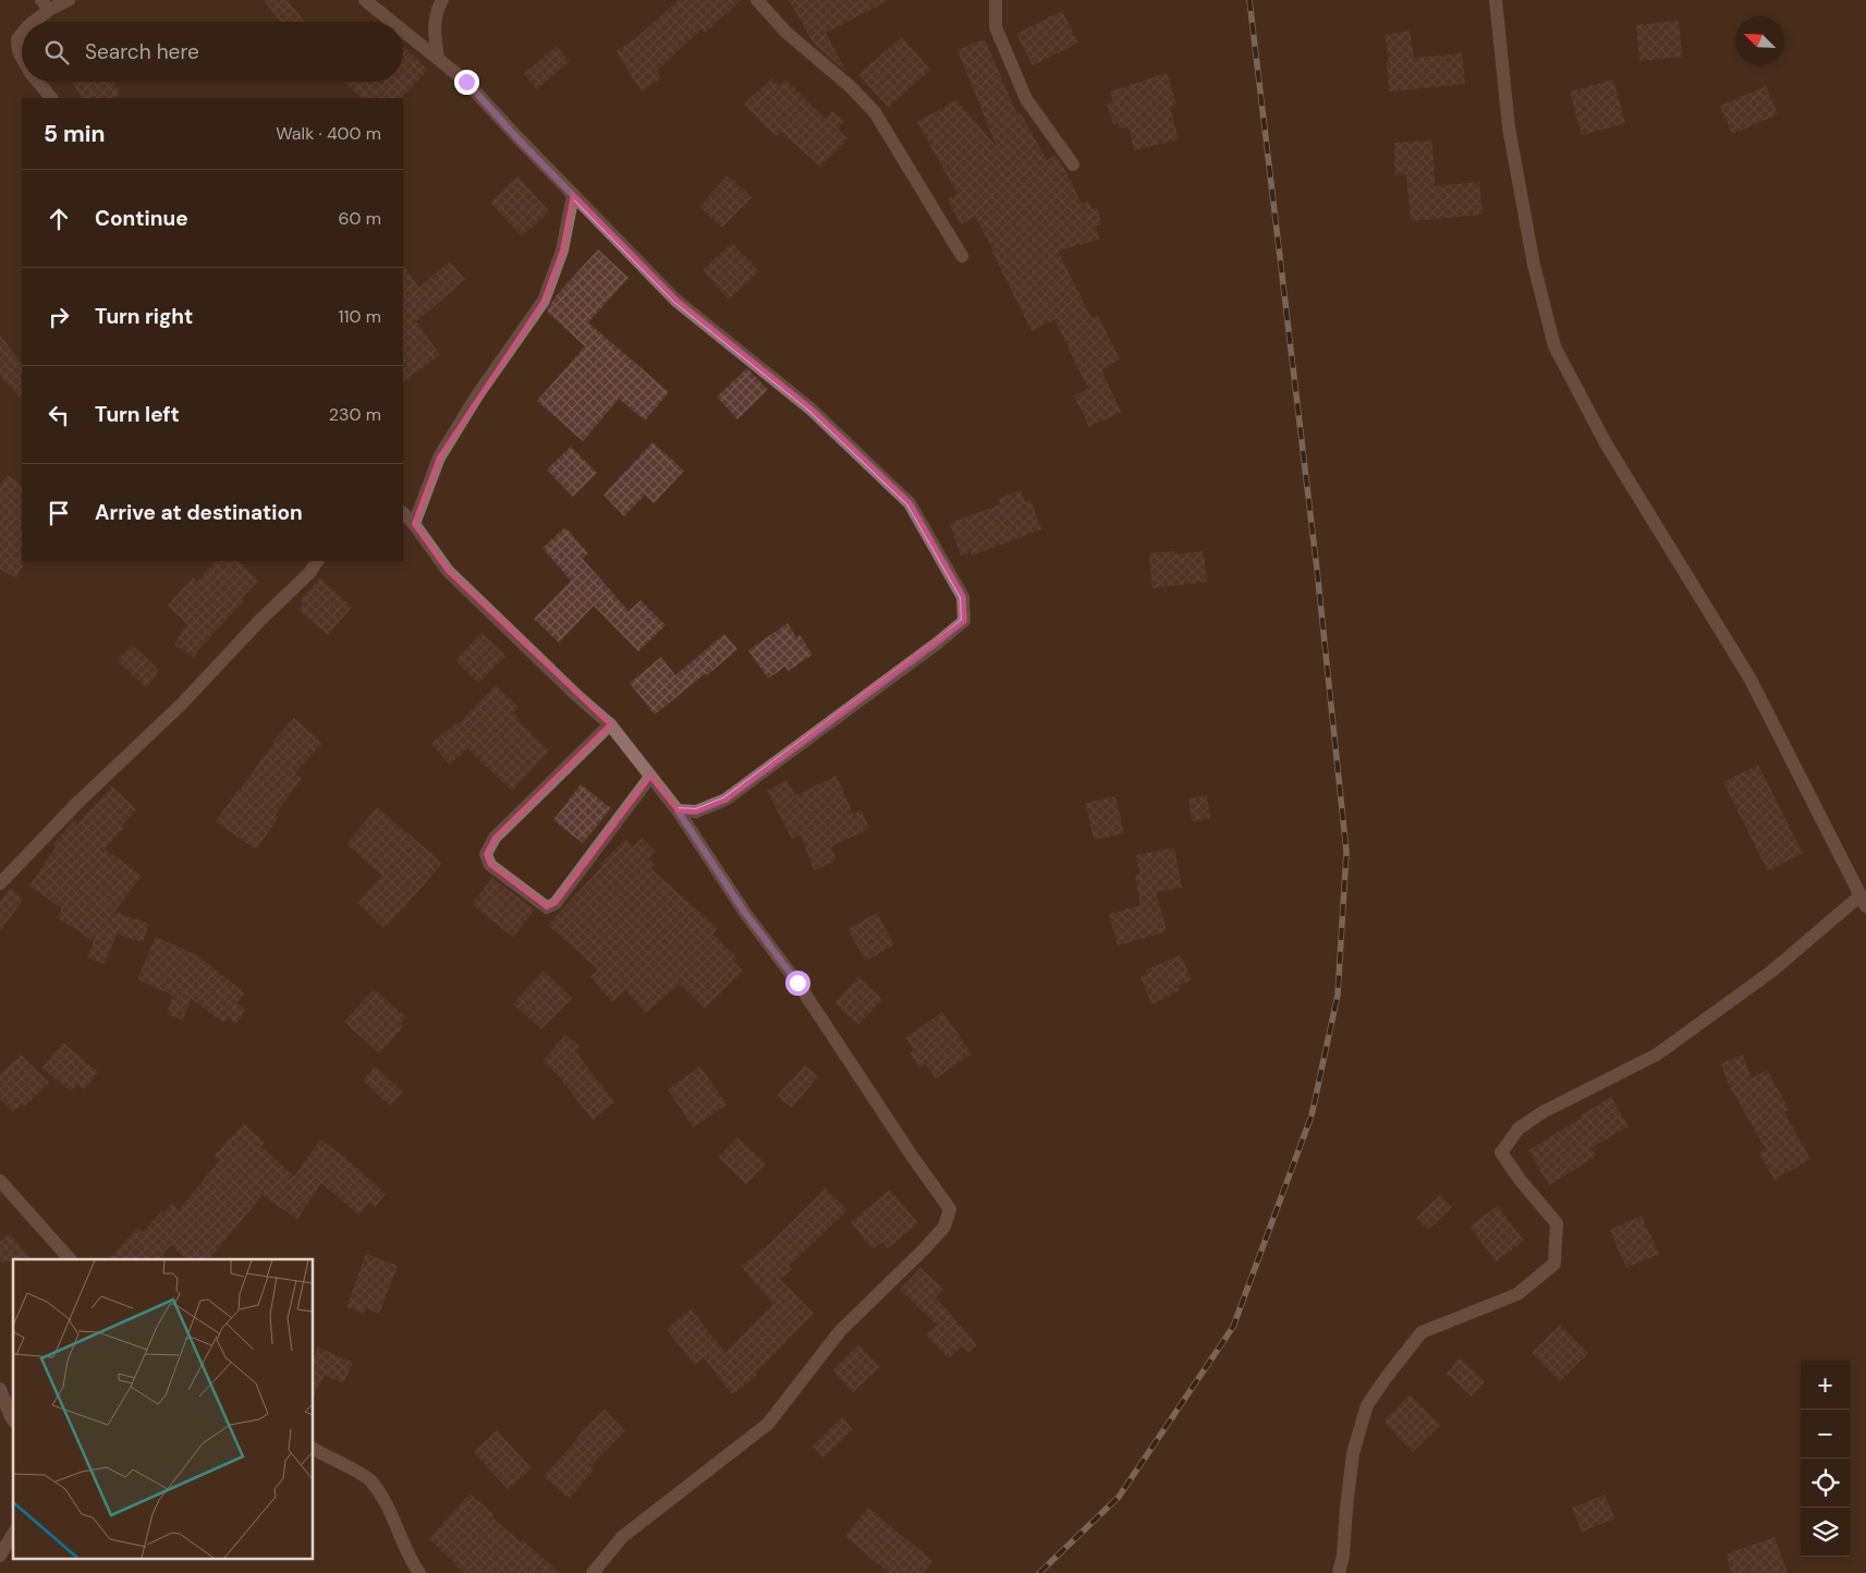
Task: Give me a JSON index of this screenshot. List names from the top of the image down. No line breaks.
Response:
{"north":"top left","page":{"search":"Search here","heading":["5 min","Walk · 400 m"],"list":[["Continue","60 m"],["Turn right","110 m"],["Turn left","230 m"],"Arrive at destination"],"map_buttons":["+","−"]}}
